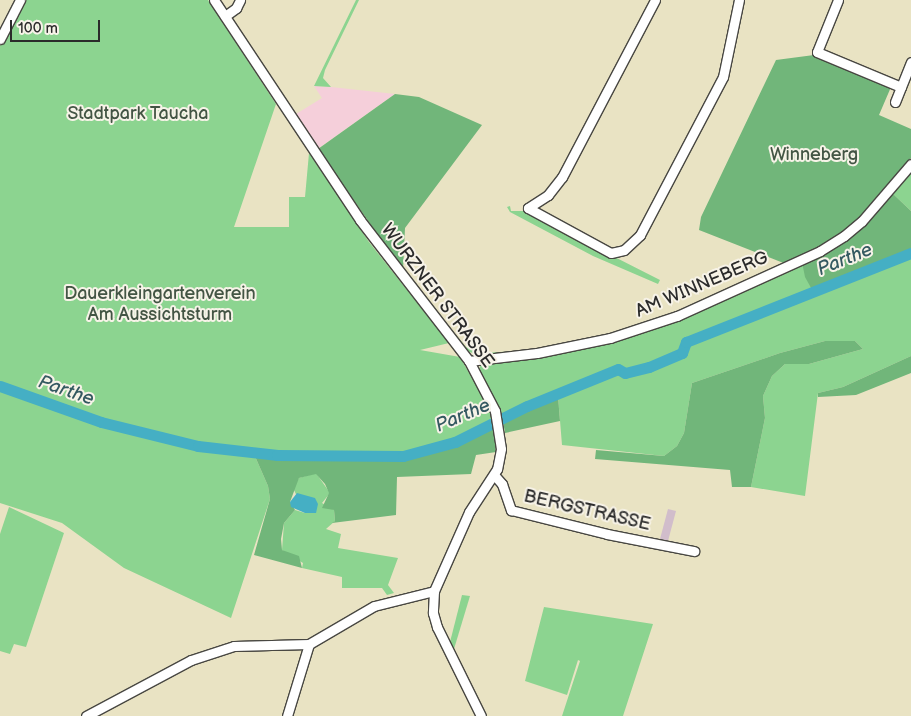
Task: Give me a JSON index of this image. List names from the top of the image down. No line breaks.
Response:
{"streets":{"street":["AM WINNEBERG","WURZNER STRASSE","BERGSTRASSE"]},"crossings":[["AM WINNEBERG","WURZNER STRASSE"],["WURZNER STRASSE","BERGSTRASSE"]],"water":["Parthe"],"parks":["Stadtpark Taucha","Winneberg","Dauerkleingartenverein Am Aussichtsturm"],"scale_bar":"100 m"}
